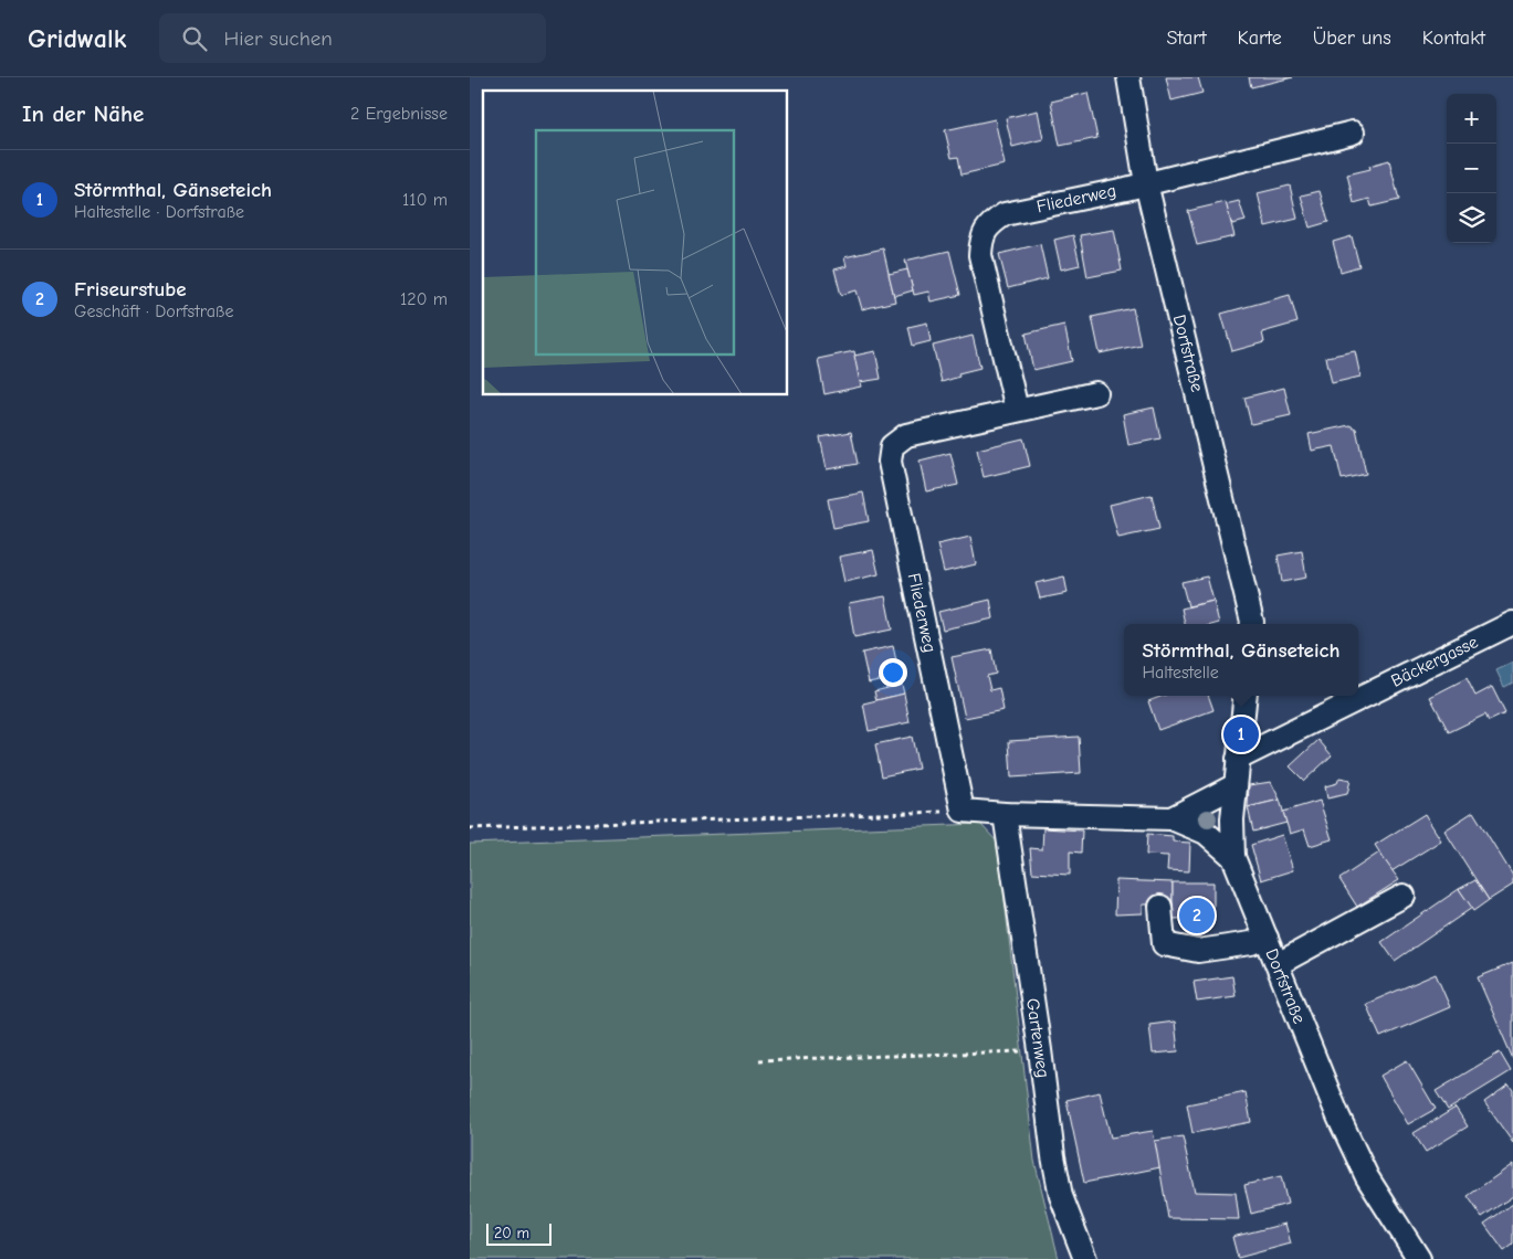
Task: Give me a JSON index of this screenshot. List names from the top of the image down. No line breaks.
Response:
{"streets":{"street":["Fliederweg","Dorfstraße","Bäckergasse","Gartenweg"]},"crossings":[["Fliederweg","Dorfstraße"],["Dorfstraße","Bäckergasse"]],"scale_bar":"20 m","page":{"header":"Gridwalk","search":"Hier suchen","nav":["Start","Karte","Über uns","Kontakt"],"heading":["In der Nähe","2 Ergebnisse"],"map_buttons":["+","−"],"list":[{"mark":"1","name":"Störmthal, Gänseteich","note":"Haltestelle · Dorfstraße","value":"110 m"},{"mark":"2","name":"Friseurstube","note":"Geschäft · Dorfstraße","value":"120 m"}],"popup":["Störmthal, Gänseteich","Haltestelle"],"pins":["1","2"],"scale":"20 m"}}
